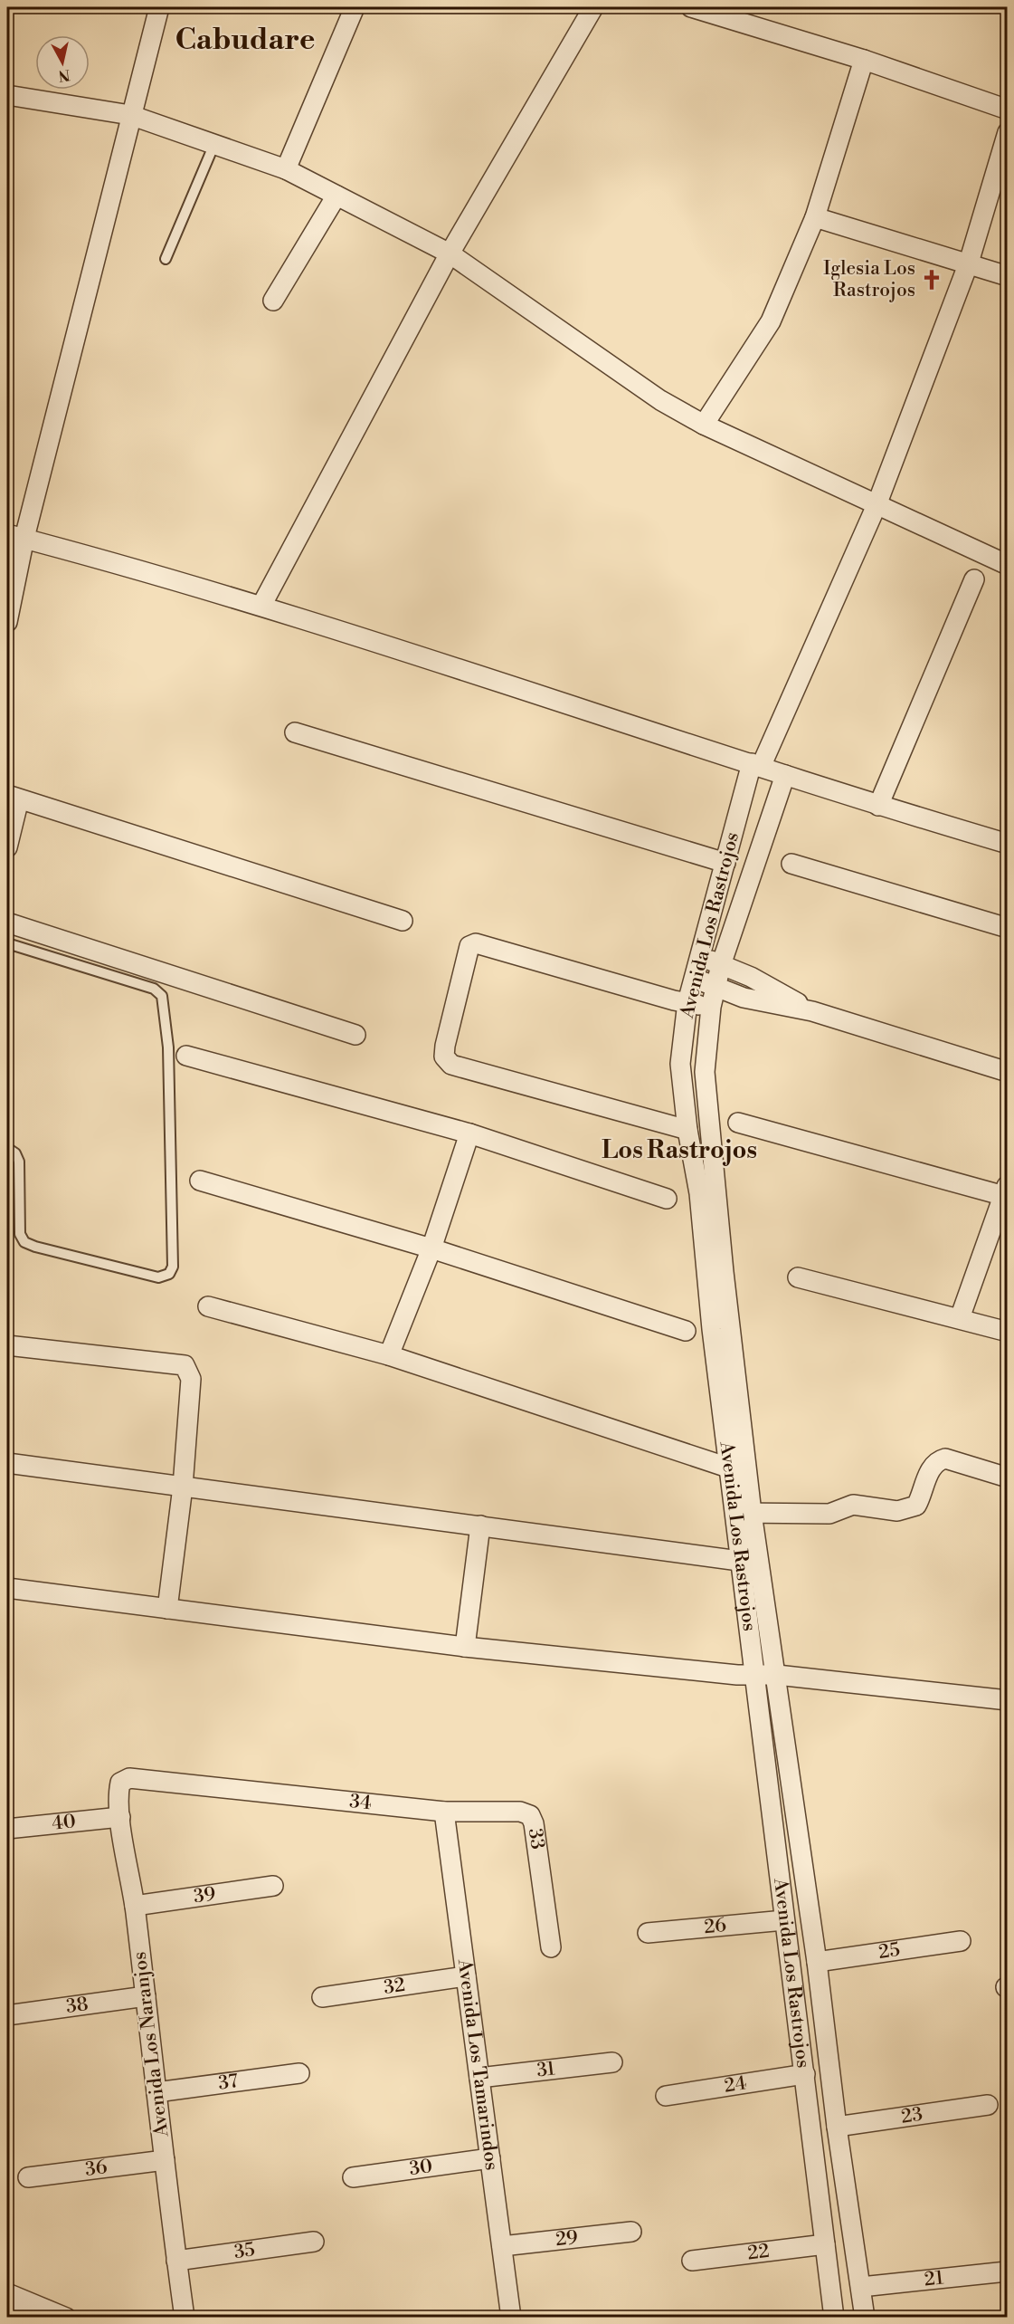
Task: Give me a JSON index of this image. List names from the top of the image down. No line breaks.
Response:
{"streets":{"street":["Avenida Los Rastrojos","34","40","33","39","26","25","32","38","Avenida Los Naranjos","Avenida Los Tamarindos","31","37","24","23","30","36","29","35","22","21"]},"crossings":[["Avenida Los Rastrojos","26"],["Avenida Los Rastrojos","25"],["Avenida Los Rastrojos","24"],["Avenida Los Rastrojos","23"],["Avenida Los Rastrojos","22"],["Avenida Los Rastrojos","21"],["34","33"],["34","Avenida Los Naranjos"],["34","Avenida Los Tamarindos"],["40","Avenida Los Naranjos"],["33","Avenida Los Tamarindos"],["39","Avenida Los Naranjos"],["32","Avenida Los Tamarindos"],["38","Avenida Los Naranjos"],["Avenida Los Naranjos","37"],["Avenida Los Naranjos","36"],["Avenida Los Naranjos","35"],["Avenida Los Tamarindos","31"],["Avenida Los Tamarindos","30"],["Avenida Los Tamarindos","29"]],"districts":["Cabudare","Los Rastrojos"],"places":{"church":["Iglesia Los Rastrojos"]},"north":"bottom"}
